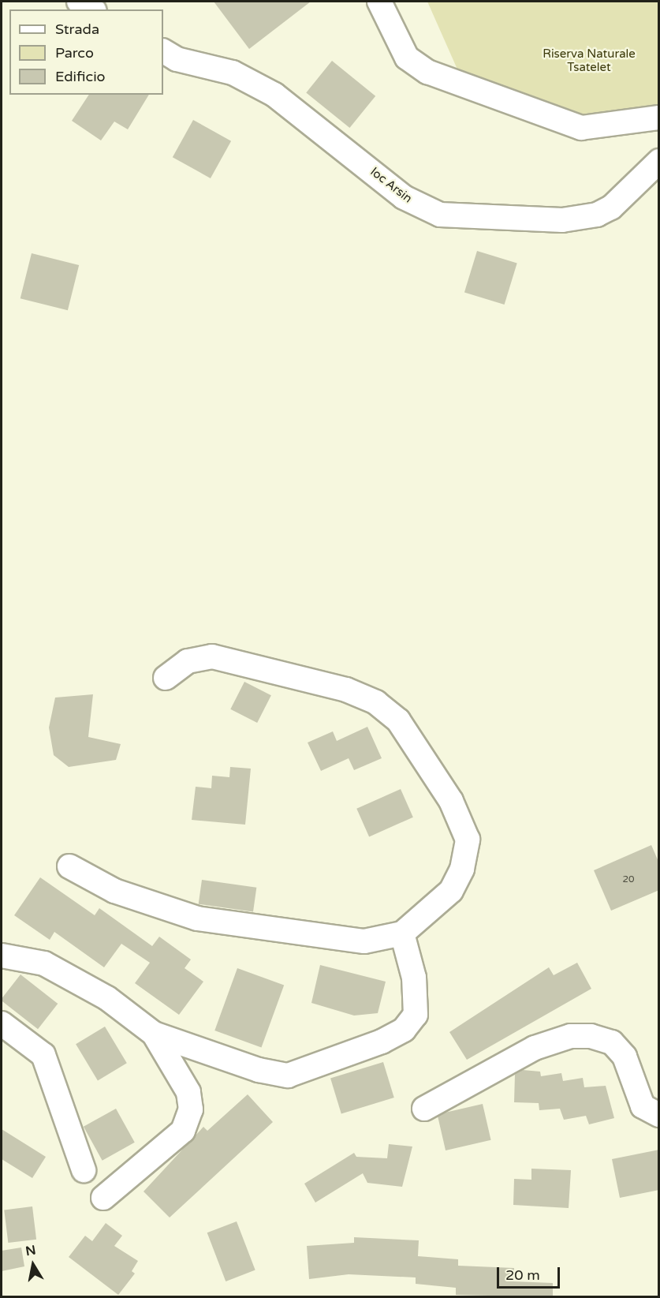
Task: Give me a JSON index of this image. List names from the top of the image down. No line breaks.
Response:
{"streets":{"street":["loc Arsin"]},"parks":["Riserva Naturale Tsatelet"],"house_numbers":["20"],"legend":["Strada","Parco","Edificio"],"scale_bar":"20 m","north":"top"}
